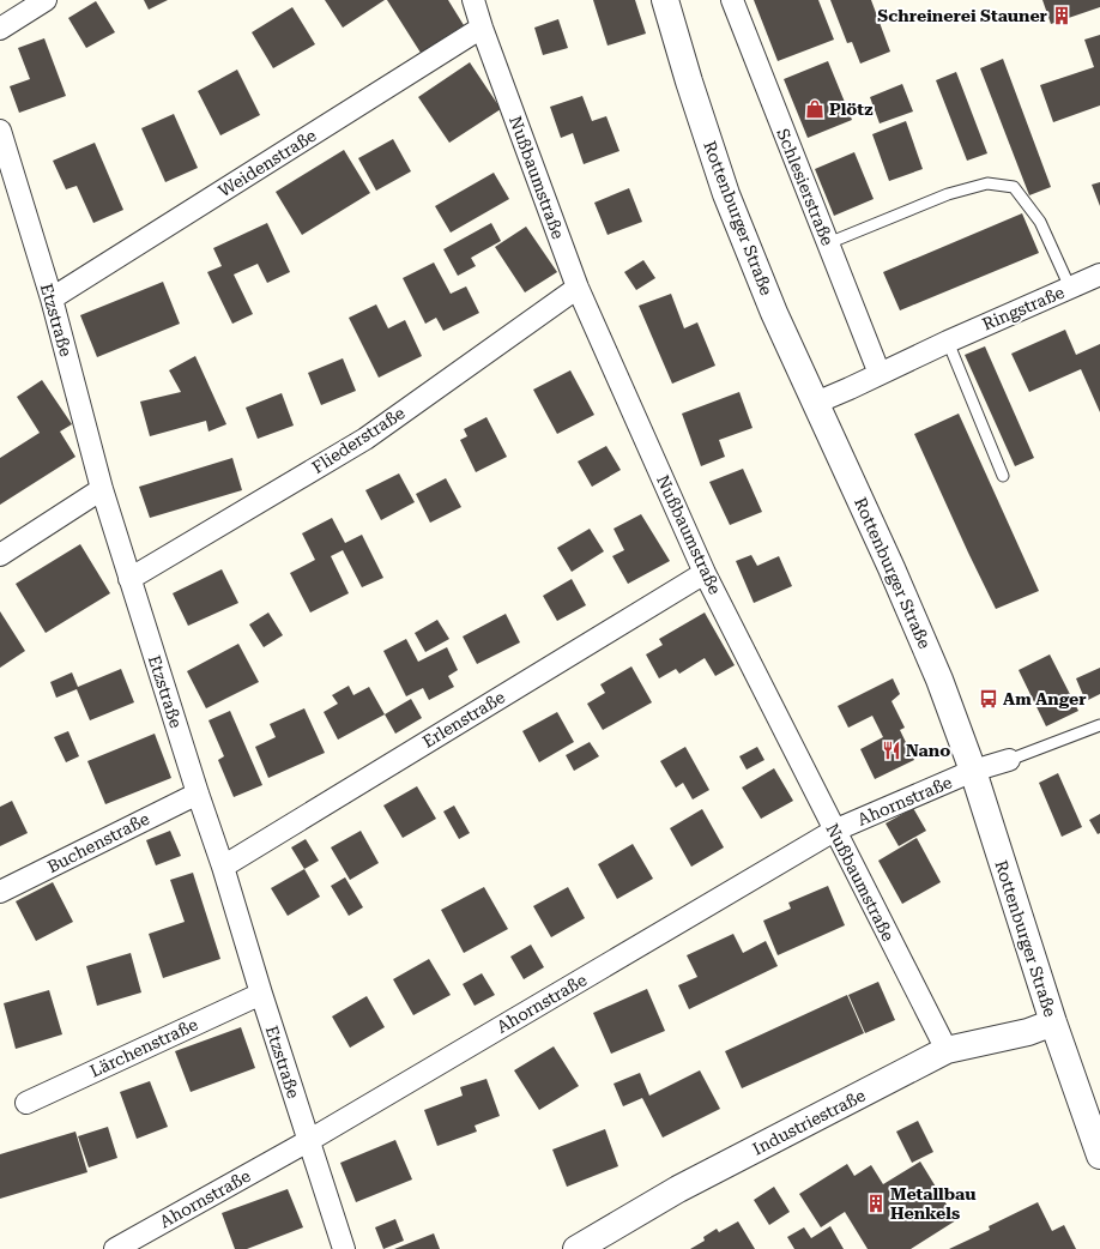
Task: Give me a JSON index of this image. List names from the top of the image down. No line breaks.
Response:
{"streets":{"street":["Weidenstraße","Nußbaumstraße","Schlesierstraße","Rottenburger Straße","Ringstraße","Etzstraße","Fliederstraße","Erlenstraße","Ahornstraße","Buchenstraße","Lärchenstraße","Industriestraße"]},"crossings":[["Weidenstraße","Nußbaumstraße"],["Weidenstraße","Etzstraße"],["Nußbaumstraße","Fliederstraße"],["Nußbaumstraße","Erlenstraße"],["Nußbaumstraße","Ahornstraße"],["Nußbaumstraße","Industriestraße"],["Schlesierstraße","Ringstraße"],["Rottenburger Straße","Ringstraße"],["Rottenburger Straße","Ahornstraße"],["Rottenburger Straße","Industriestraße"],["Etzstraße","Fliederstraße"],["Etzstraße","Erlenstraße"],["Etzstraße","Ahornstraße"],["Etzstraße","Buchenstraße"],["Etzstraße","Lärchenstraße"]],"places":{"building":["Schreinerei Stauner","Metallbau Henkels"],"shop":["Plötz"],"bus stop":["Am Anger"],"restaurant":["Nano"]}}
